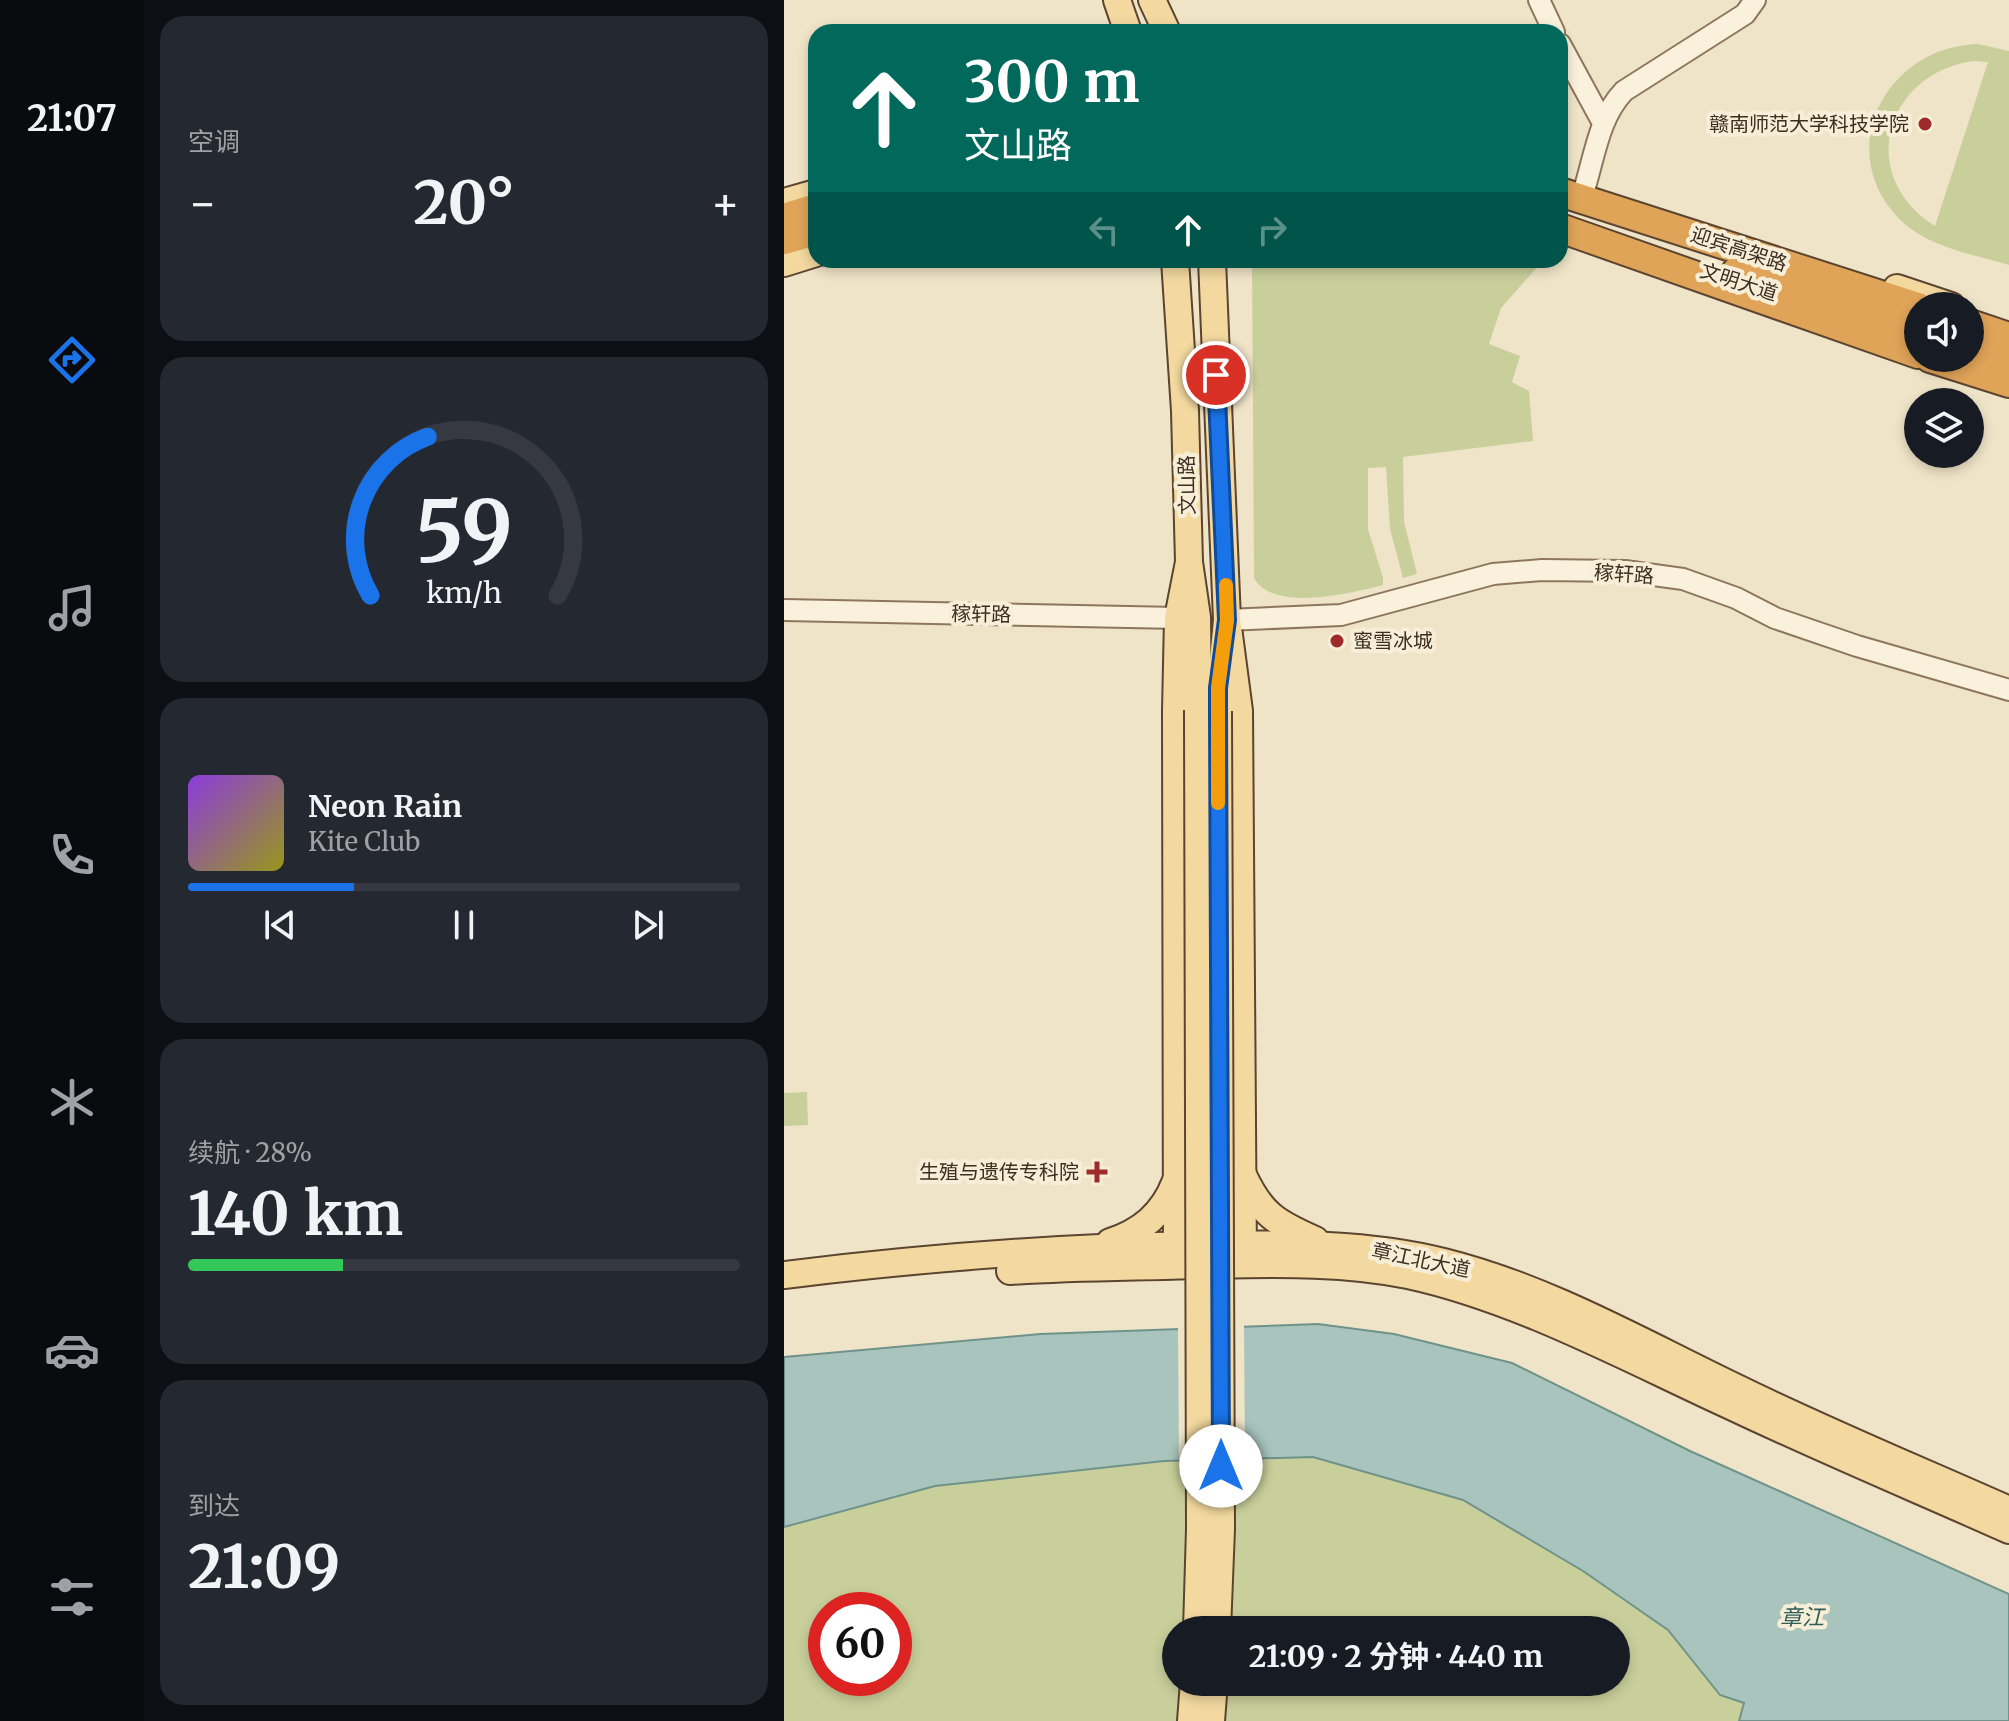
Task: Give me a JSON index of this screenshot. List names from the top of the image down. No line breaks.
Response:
{"streets":{"highway":["迎宾高架路"],"main road":["文明大道","文山路","章江北大道"],"street":["稼轩路"]},"crossings":[["文山路","稼轩路"]],"water":["章江"],"places":{"other":["赣南师范大学科技学院","蜜雪冰城"],"health":["生殖与遗传专科院"]},"page":{"tabs":"21:07","tile":["空调",["续航 · 28%","140 km"],["到达","21:09"]],"turn":["300 m","文山路"],"heat":["−","20°","+"],"song":["Neon Rain","Kite Club"],"limit":"60","trip":"21:09 · 2 分钟 · 440 m","gauge":["59","km/h"]}}
